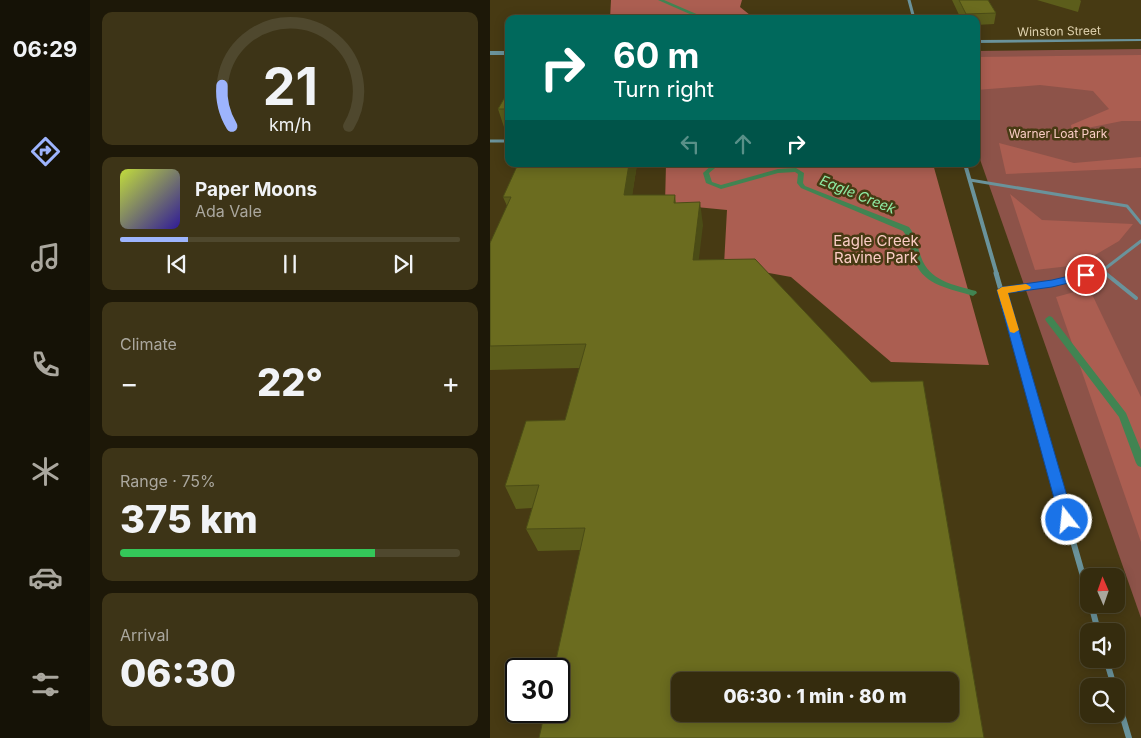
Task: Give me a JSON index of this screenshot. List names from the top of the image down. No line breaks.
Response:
{"streets":{"street":["Winston Street"]},"water":["Eagle Creek"],"parks":["Warner Loat Park","Eagle Creek Ravine Park"],"north":"top","page":{"tabs":"06:29","turn":["60 m","Turn right"],"song":["Paper Moons","Ada Vale"],"tile":["Climate",["Range · 75%","375 km"],["Arrival","06:30"]],"heat":["−","22°","+"],"limit":"30","trip":"06:30 · 1 min · 80 m","gauge":["21","km/h"]}}
